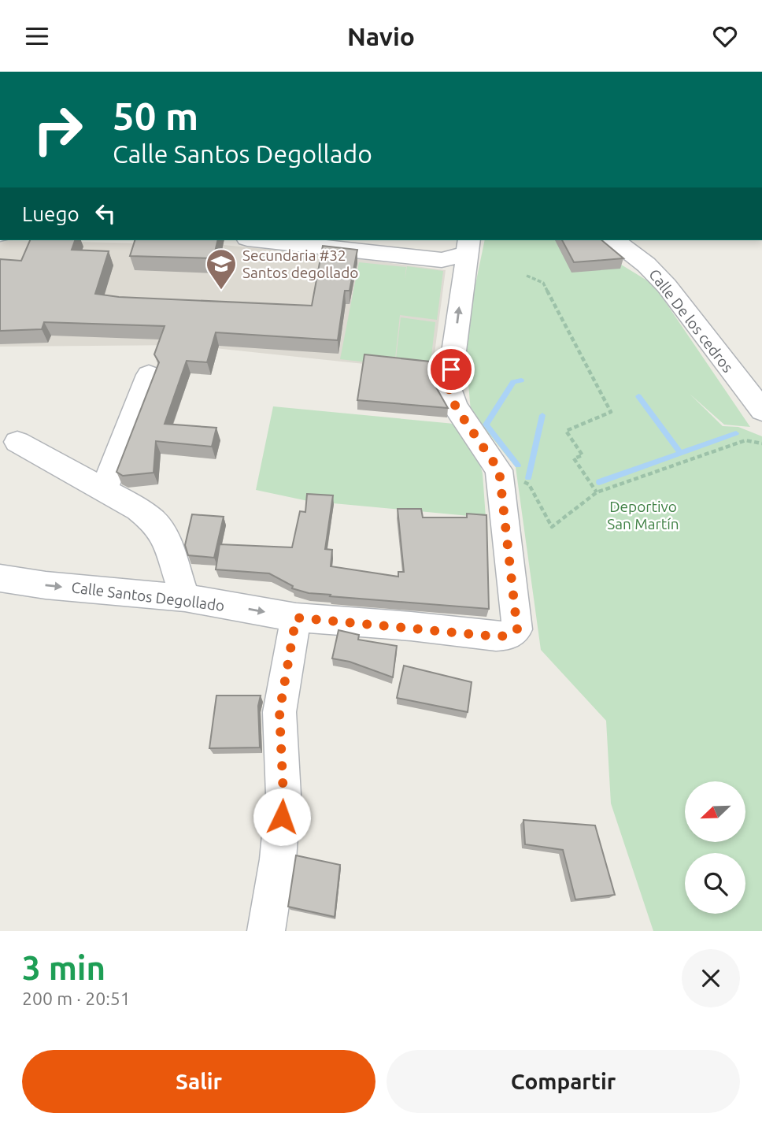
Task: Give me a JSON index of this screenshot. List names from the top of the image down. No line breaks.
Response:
{"streets":{"street":["Calle De los cedros","Calle Santos Degollado"]},"parks":["Deportivo San Martín"],"places":{"school or university":["Secundaria #32 Santos degollado"]},"north":"bottom left","page":{"header":"Navio","turn":["50 m","Calle Santos Degollado"],"then":"Luego","heading":["3 min","200 m · 20:51"],"buttons":["Salir","Compartir"]}}
